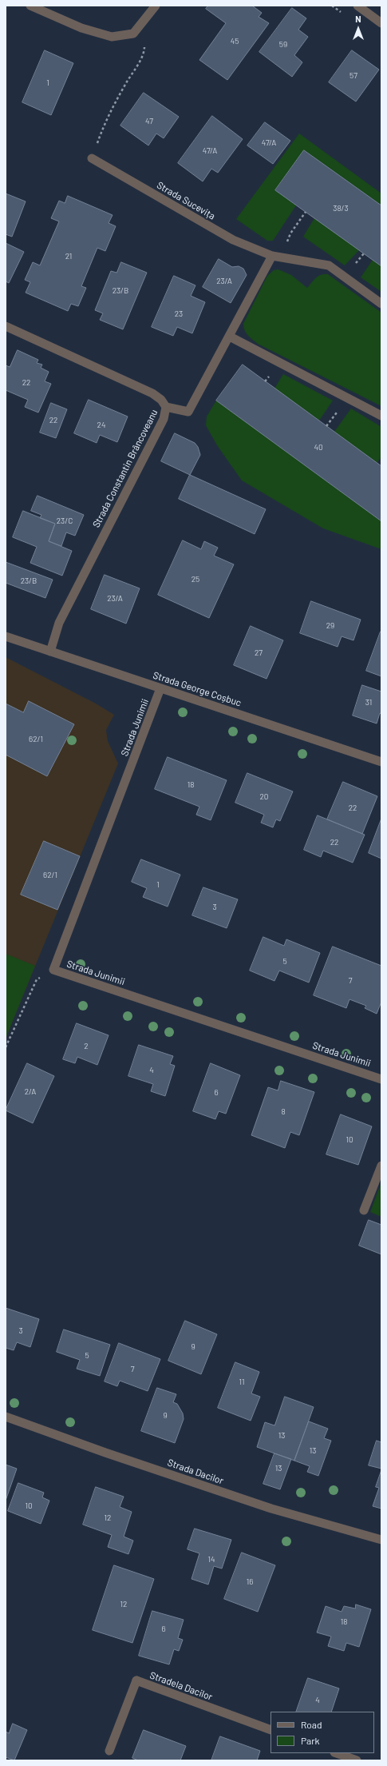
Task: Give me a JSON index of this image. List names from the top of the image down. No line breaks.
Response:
{"streets":{"street":["Strada Sucevița","Strada Constantin Brâncoveanu","Strada George Coșbuc","Strada Junimii","Strada Dacilor","Stradela Dacilor"]},"crossings":[["Strada Constantin Brâncoveanu","Strada George Coșbuc"],["Strada George Coșbuc","Strada Junimii"]],"house_numbers":["45","59","57","1","47","47/A","47/A","38/3","21","23/A","23/B","23","22","22","24","40","23/C","25","23/B","23/A","29","27","31","62/1","18","20","22","22","62/1","1","3","5","7","2","4","2/A","6","8","10","3","9","5","7","11","9","13","13","13","10","12","14","16","12","18","6","4"],"legend":["Road","Park"],"north":"top"}
